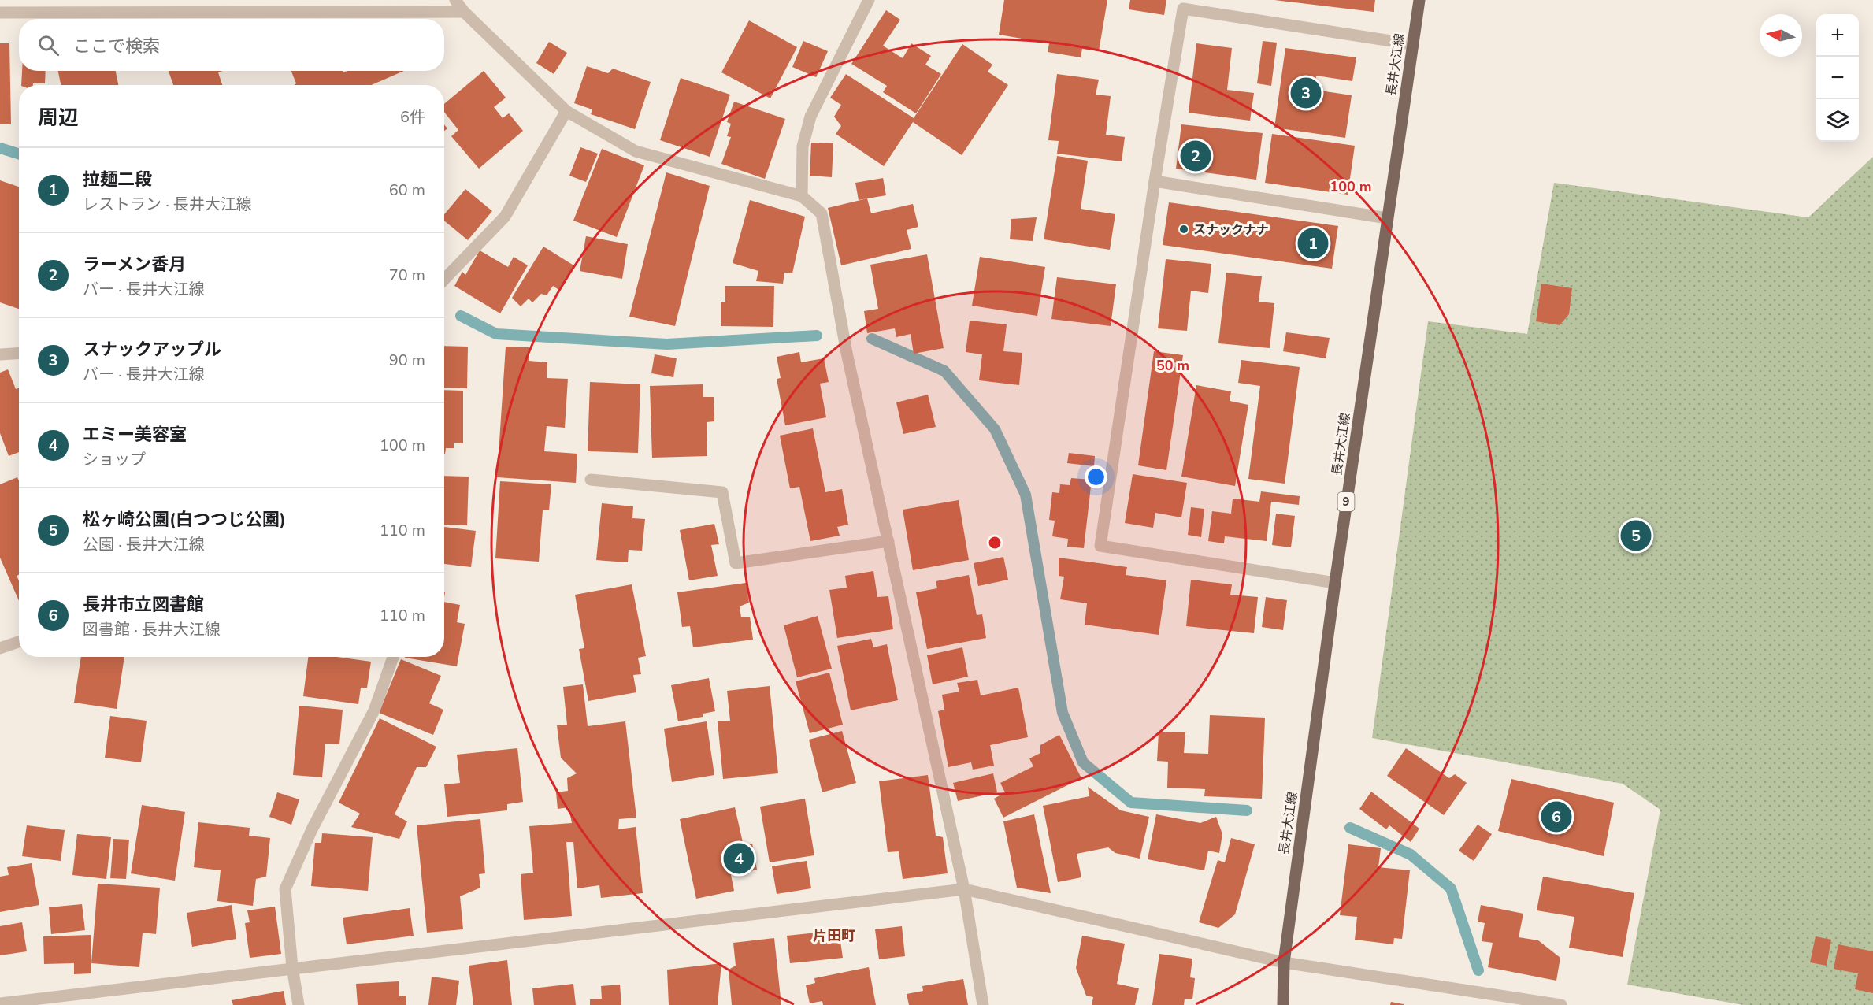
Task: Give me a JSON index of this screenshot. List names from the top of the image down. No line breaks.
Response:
{"streets":{"main road":["長井大江線","9"]},"districts":["片田町"],"places":["スナックナナ"],"north":"left","page":{"map_buttons":["+","−"],"search":"ここで検索","pins":["3","2","1","5","6","4"],"heading":["周辺","6件"],"list":[{"mark":"1","name":"拉麺二段","note":"レストラン · 長井大江線","value":"60 m"},{"mark":"2","name":"ラーメン香月","note":"バー · 長井大江線","value":"70 m"},{"mark":"3","name":"スナックアップル","note":"バー · 長井大江線","value":"90 m"},{"mark":"4","name":"エミー美容室","note":"ショップ","value":"100 m"},{"mark":"5","name":"松ヶ崎公園(白つつじ公園)","note":"公園 · 長井大江線","value":"110 m"},{"mark":"6","name":"長井市立図書館","note":"図書館 · 長井大江線","value":"110 m"}]},"rings":["100 m","50 m"]}
